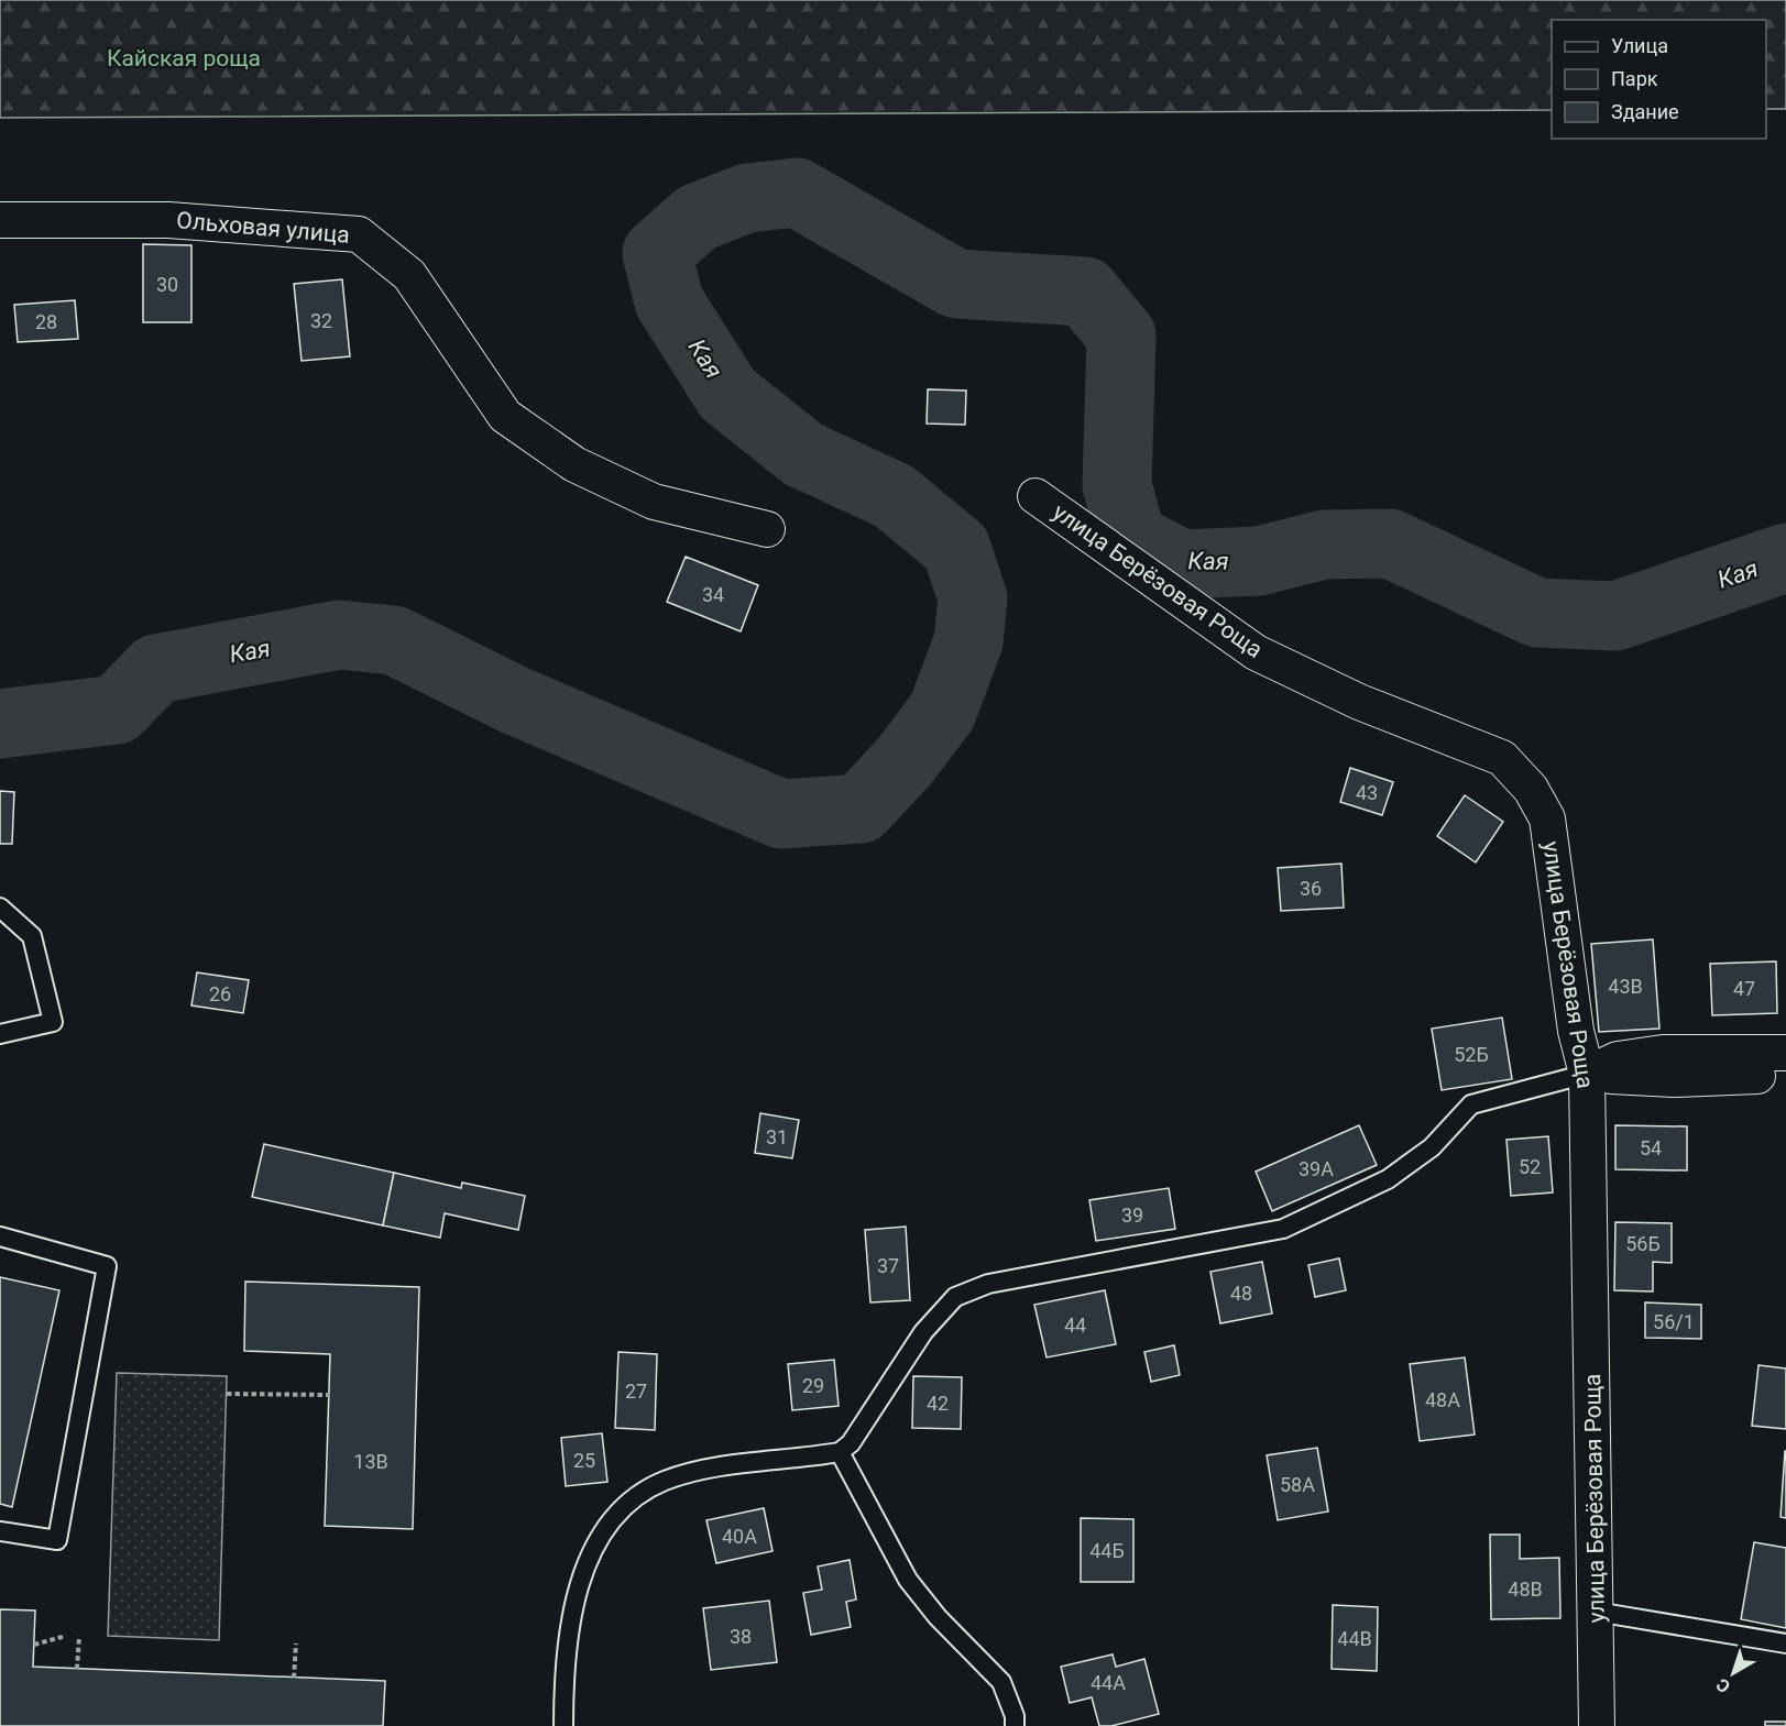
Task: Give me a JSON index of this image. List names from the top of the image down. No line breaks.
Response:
{"streets":{"street":["Ольховая улица","улица Берёзовая Роща"]},"water":["Кая"],"parks":["Кайская роща"],"house_numbers":["30","32","28","34","43","36","43В","47","26","52Б","31","54","52","39А","39","56Б","37","48","56/1","44","29","27","48А","42","25","13В","58А","40А","44Б","48В","38","44В","44А"],"legend":["Улица","Парк","Здание"],"north":"bottom left"}
